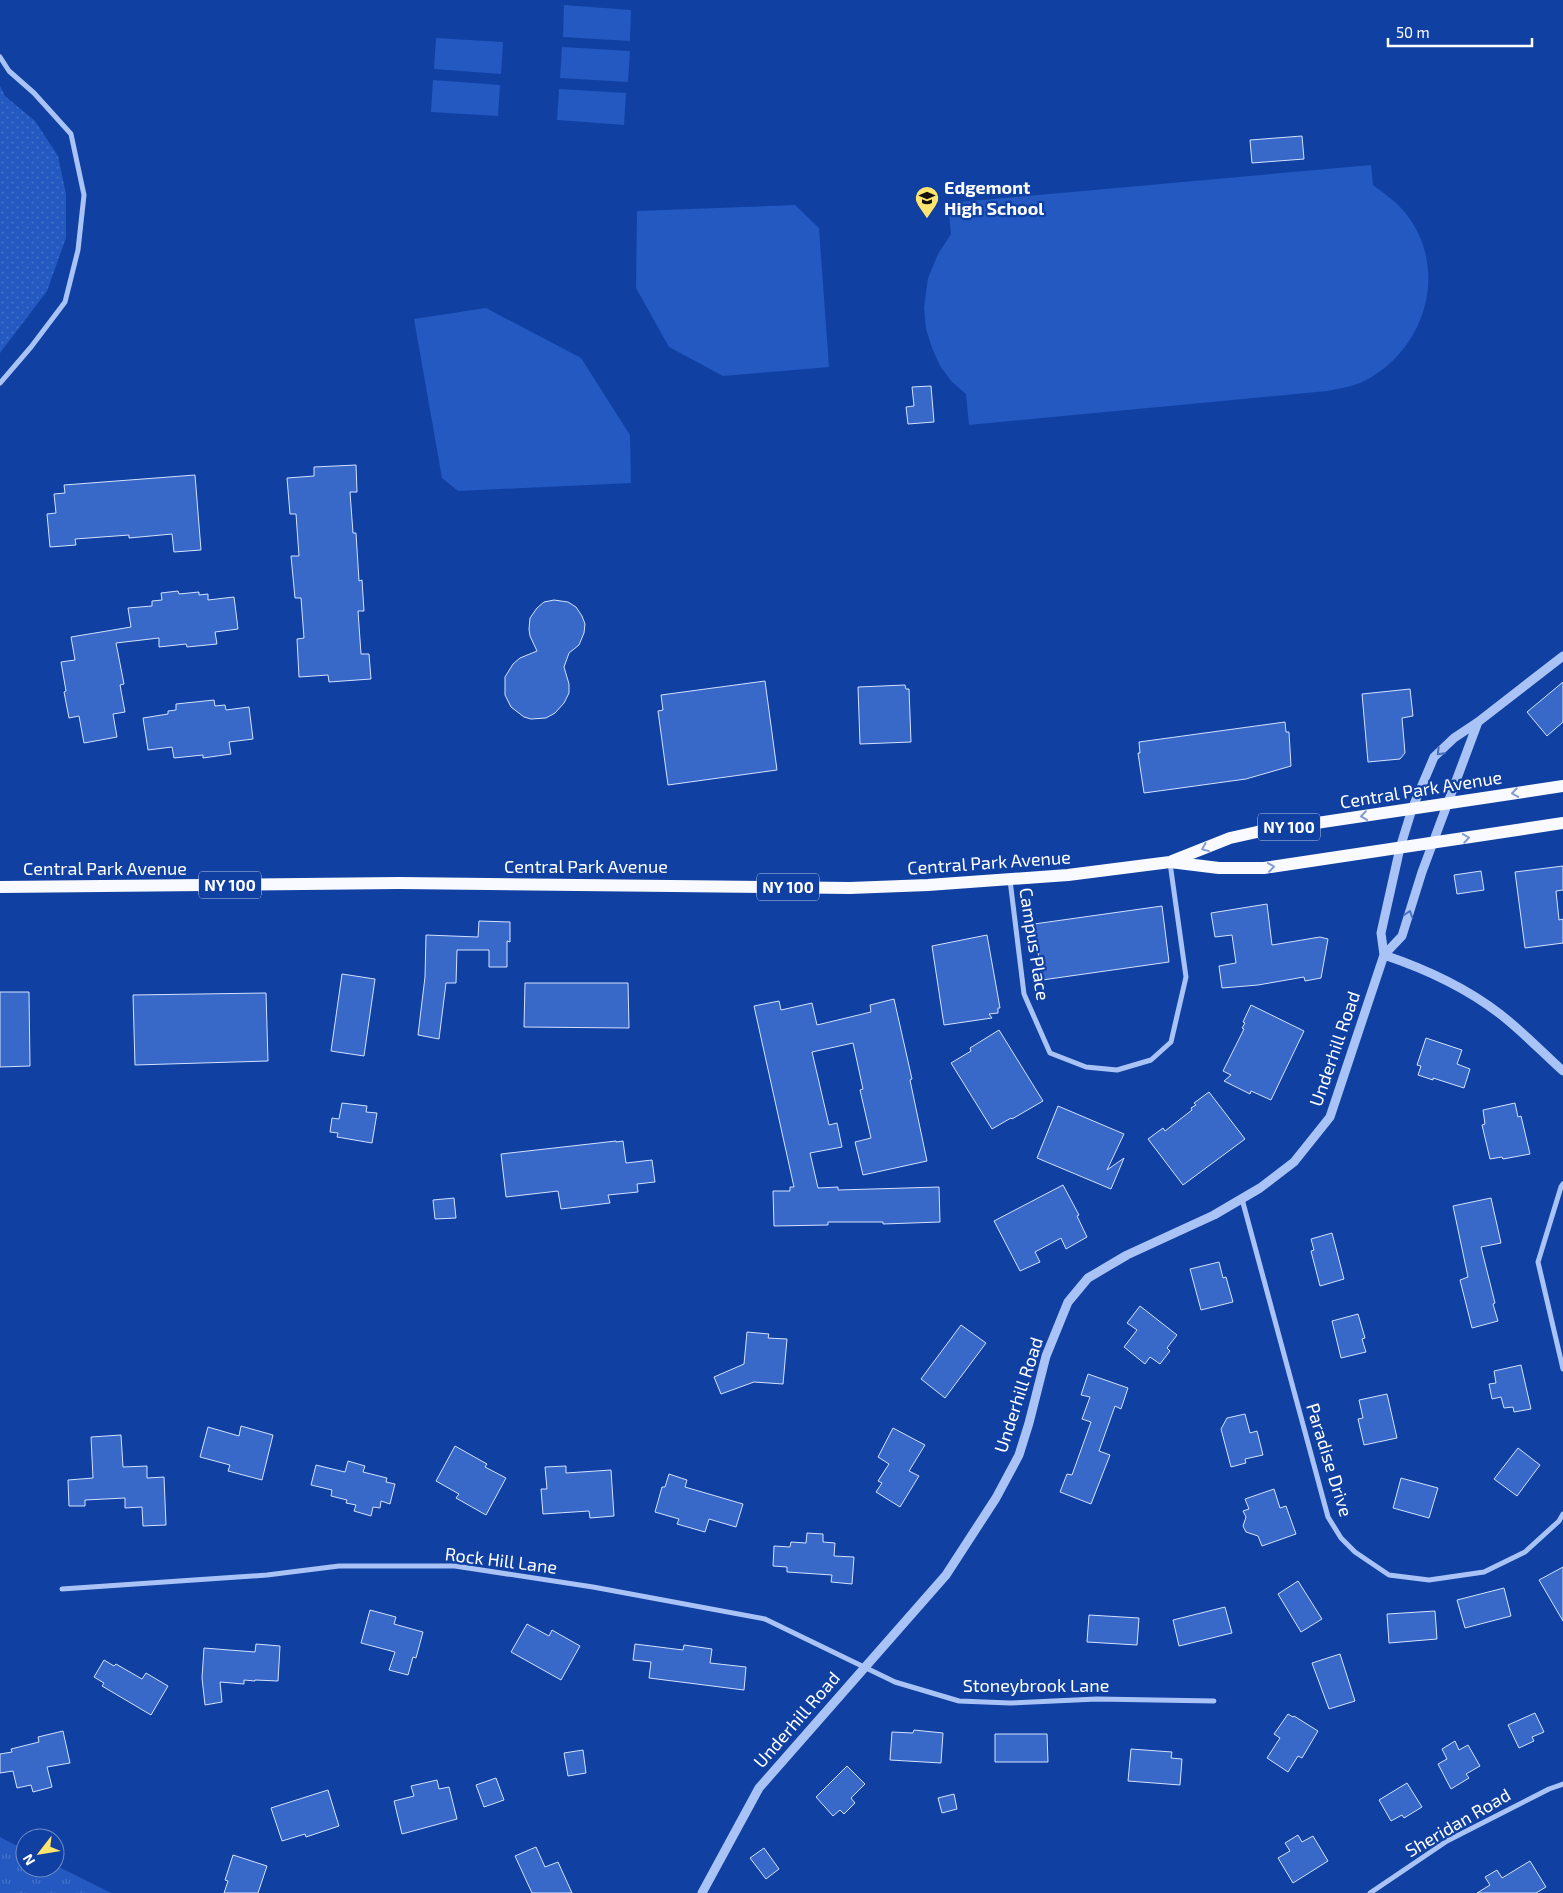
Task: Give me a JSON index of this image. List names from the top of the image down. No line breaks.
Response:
{"streets":{"main road":["Central Park Avenue","NY 100"],"street":["Campus Place","Underhill Road","Paradise Drive","Rock Hill Lane","Stoneybrook Lane","Sheridan Road"]},"crossings":[["Central Park Avenue","Campus Place"],["Central Park Avenue","Underhill Road"],["Underhill Road","Paradise Drive"],["Underhill Road","Rock Hill Lane"],["Underhill Road","Stoneybrook Lane"],["Rock Hill Lane","Stoneybrook Lane"]],"places":{"school or university":["Edgemont High School"]},"scale_bar":"50 m","north":"bottom left"}
